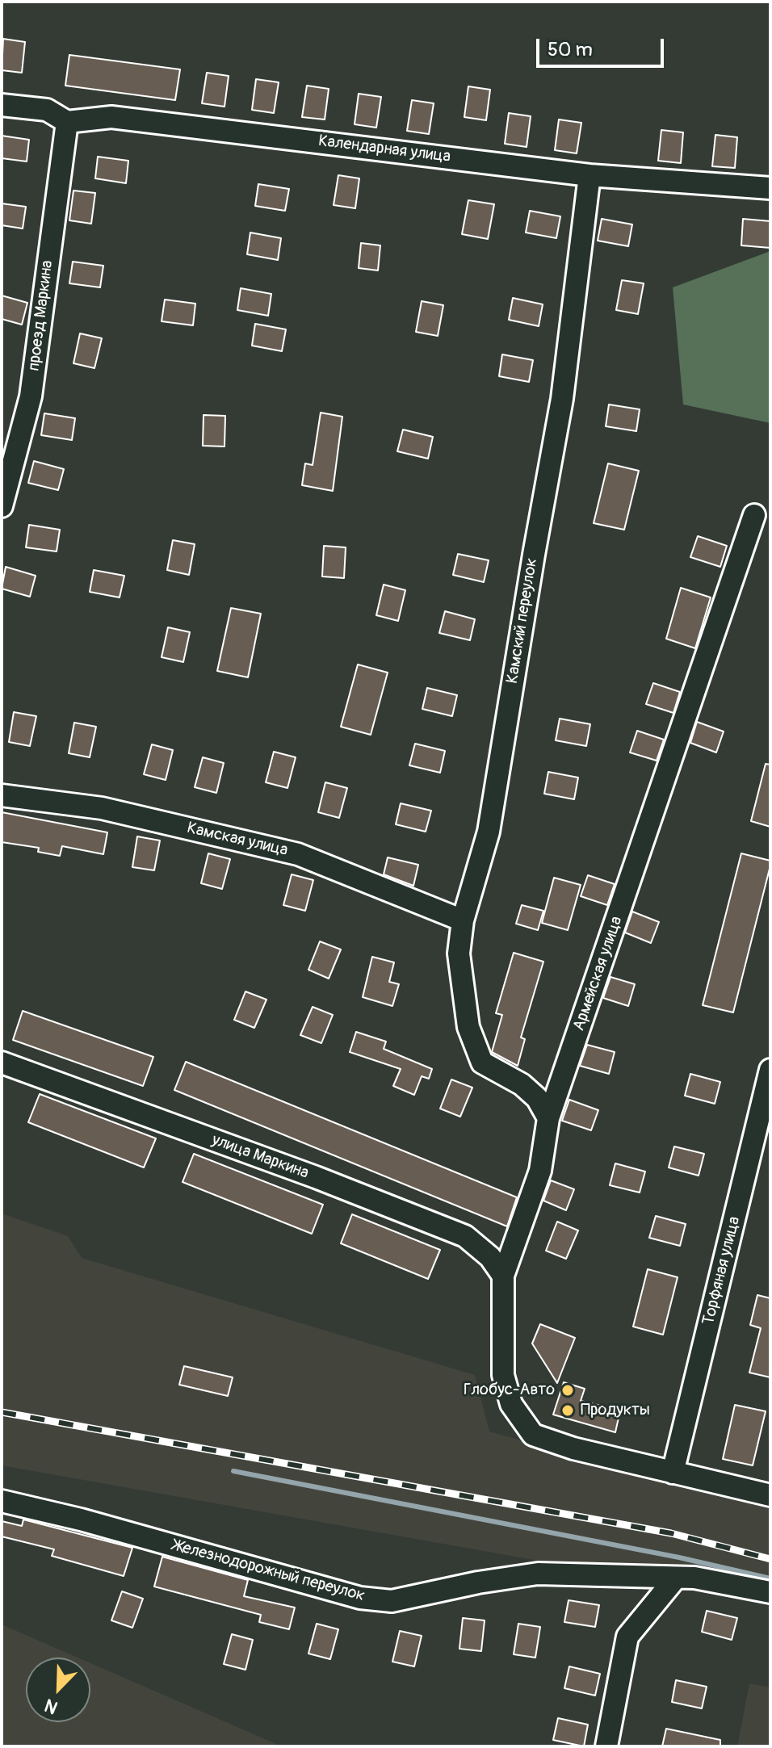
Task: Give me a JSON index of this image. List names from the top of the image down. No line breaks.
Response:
{"streets":{"street":["Календарная улица","проезд Маркина","Камский переулок","Камская улица","Армейская улица","улица Маркина","Торфяная улица","Железнодорожный переулок"]},"crossings":[["Календарная улица","проезд Маркина"],["Календарная улица","Камский переулок"],["Камский переулок","Камская улица"],["Камский переулок","Армейская улица"],["Армейская улица","улица Маркина"],["Армейская улица","Торфяная улица"]],"places":["Глобус-Авто","Продукты"],"scale_bar":"50 m","north":"bottom left"}
